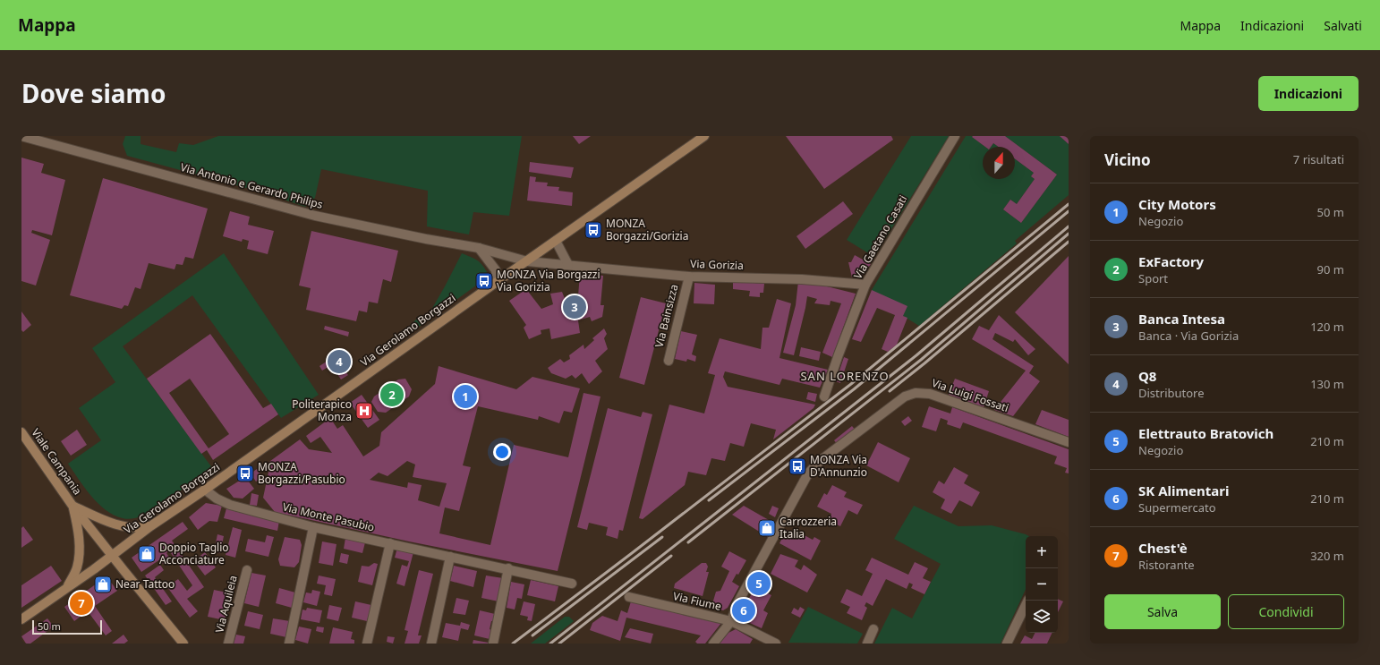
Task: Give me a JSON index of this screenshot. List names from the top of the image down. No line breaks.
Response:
{"streets":{"main road":["Via Gerolamo Borgazzi","Viale Campania"],"street":["Via Antonio e Gerardo Philips","Via Gaetano Casati","Via Gorizia","Via Bainsizza","Via Luigi Fossati","Via Monte Pasubio","Via Fiume","Via Aquileia"]},"crossings":[["Via Antonio e Gerardo Philips","Via Gorizia"],["Via Antonio e Gerardo Philips","Via Gerolamo Borgazzi"],["Via Gaetano Casati","Via Gorizia"],["Via Gorizia","Via Bainsizza"],["Via Gorizia","Via Gerolamo Borgazzi"],["Via Gerolamo Borgazzi","Viale Campania"],["Via Gerolamo Borgazzi","Via Monte Pasubio"],["Via Luigi Fossati","Via Fiume"]],"districts":["SAN LORENZO"],"places":{"bus stop":["MONZA Borgazzi/Gorizia","MONZA Via Borgazzi Via Gorizia","MONZA Via D'Annunzio","MONZA Borgazzi/Pasubio"],"hospital":["Politerapico Monza"],"shop":["Carrozzeria Italia","Doppio Taglio Acconciature","Near Tattoo"]},"scale_bar":"50 m","north":"top","page":{"header":"Mappa","nav":["Mappa","Indicazioni","Salvati"],"title":"Dove siamo","buttons":["Indicazioni",["Salva","Condividi"]],"heading":["Vicino","7 risultati"],"list":[{"mark":"1","name":"City Motors","note":"Negozio","value":"50 m"},{"mark":"2","name":"ExFactory","note":"Sport","value":"90 m"},{"mark":"3","name":"Banca Intesa","note":"Banca · Via Gorizia","value":"120 m"},{"mark":"4","name":"Q8","note":"Distributore","value":"130 m"},{"mark":"5","name":"Elettrauto Bratovich","note":"Negozio","value":"210 m"},{"mark":"6","name":"SK Alimentari","note":"Supermercato","value":"210 m"},{"mark":"7","name":"Chest'è","note":"Ristorante","value":"320 m"}],"pins":["3","4","2","1","5","7","6"],"map_buttons":["+","−"],"scale":"50 m"}}
